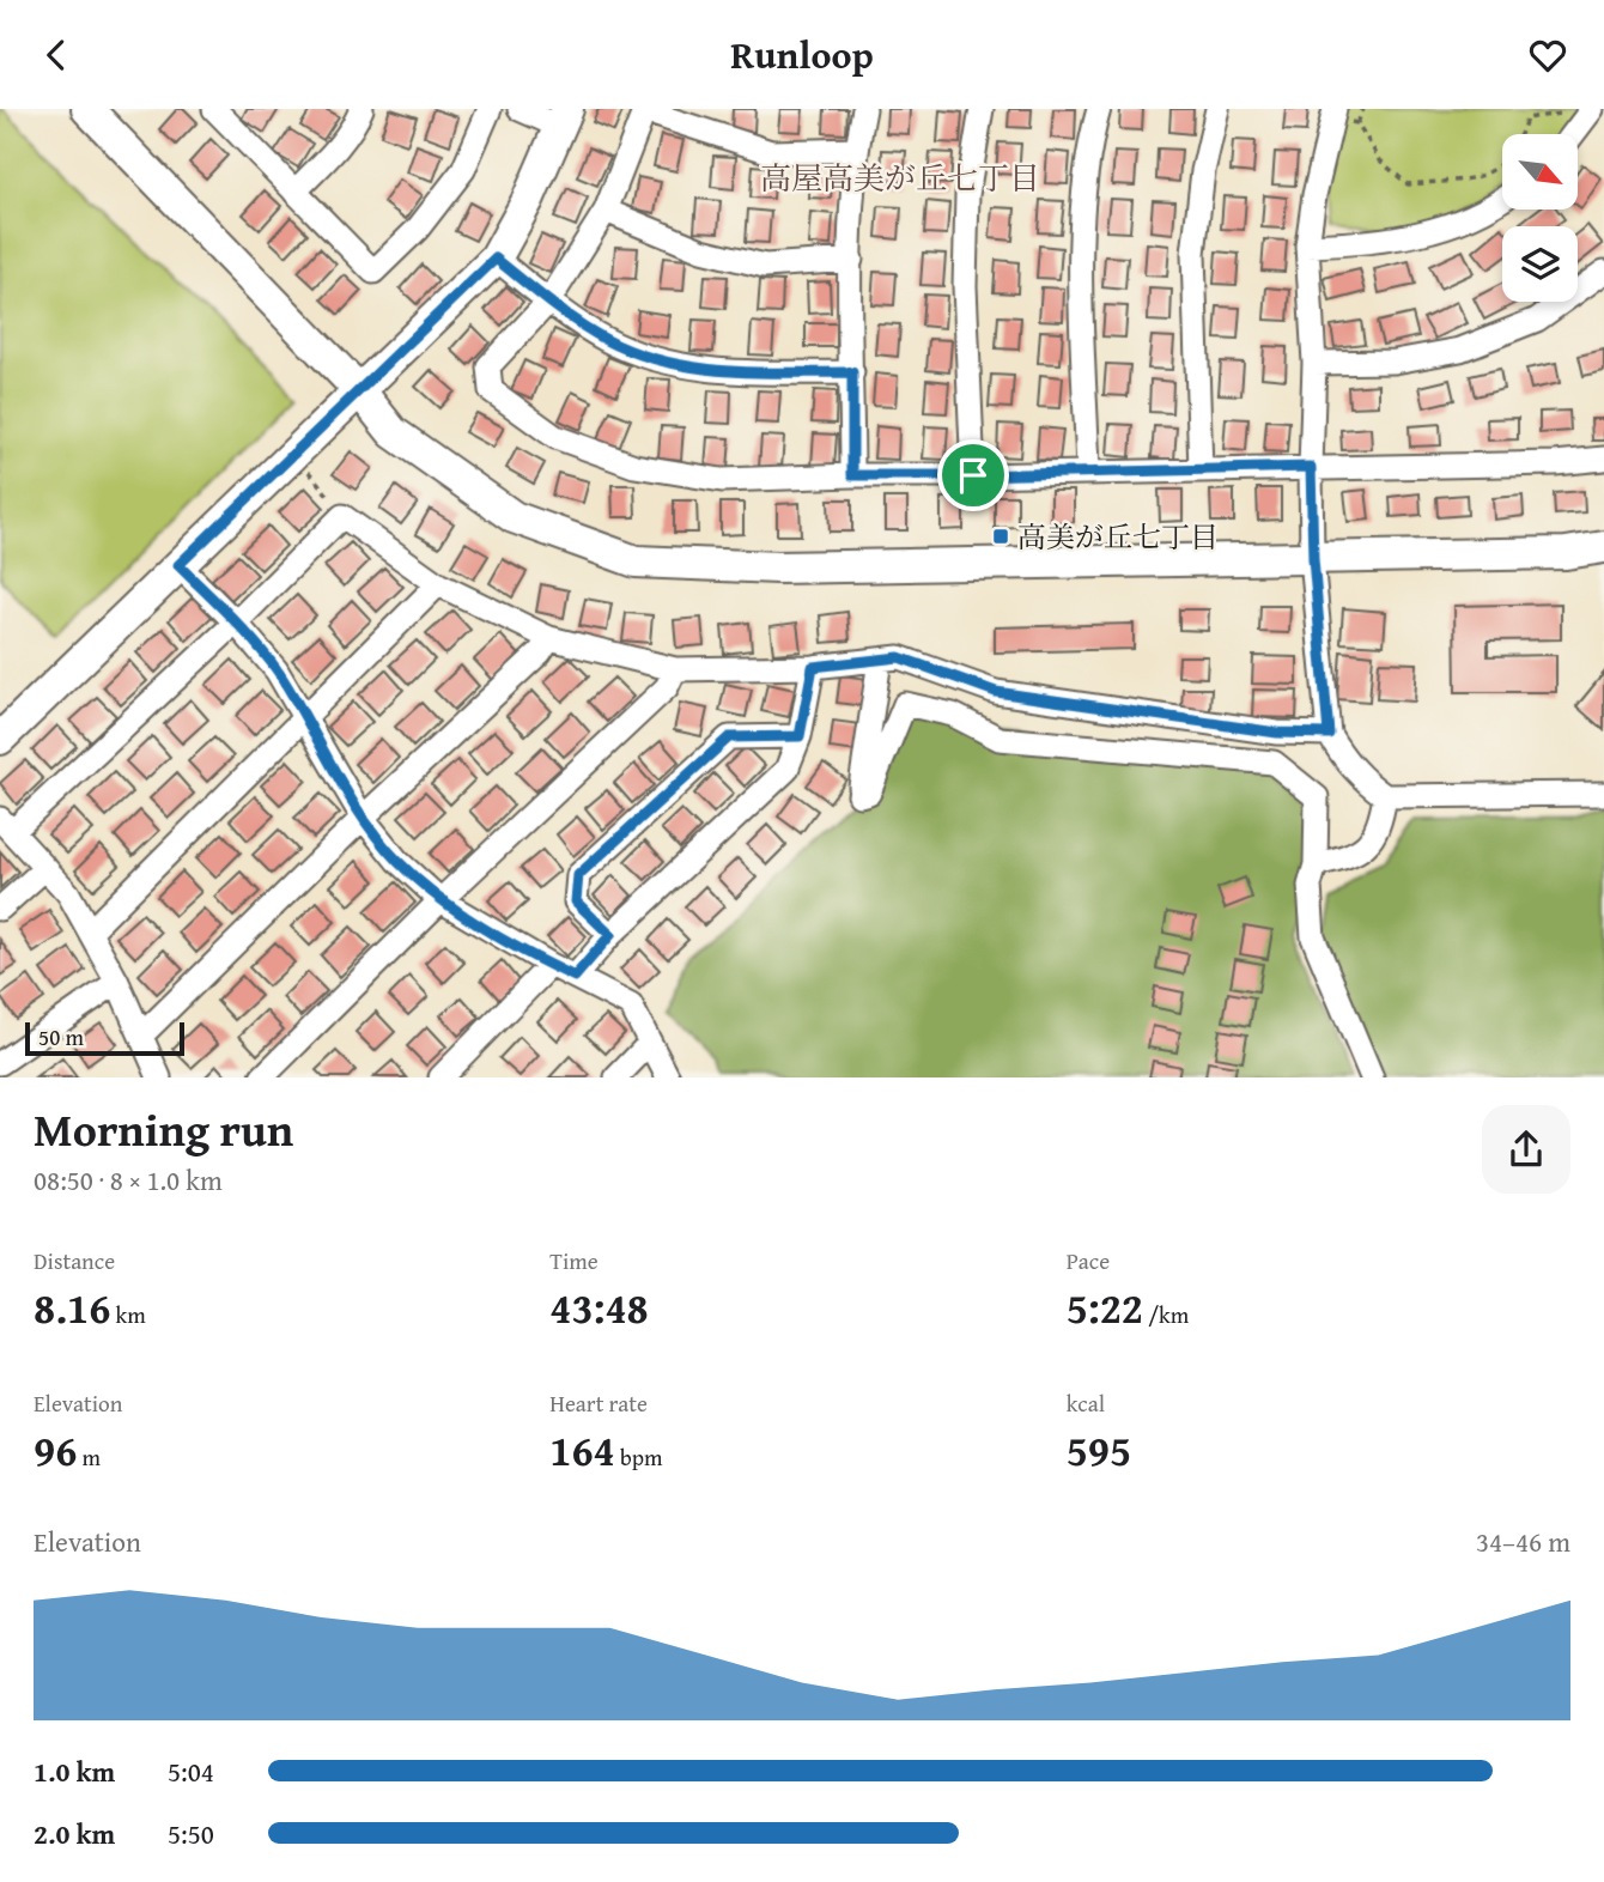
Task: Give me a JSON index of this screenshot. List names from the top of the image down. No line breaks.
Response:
{"districts":["高屋高美が丘七丁目"],"places":{"transit":["高美が丘七丁目"]},"scale_bar":"50 m","north":"bottom right","page":{"header":"Runloop","scale":"50 m","heading":["Morning run","08:50 · 8 × 1.0 km"],"stats":[["Distance","8.16 km"],["Time","43:48"],["Pace","5:22 /km"],["Elevation","96 m"],["Heart rate","164 bpm"],["kcal","595"]],"chart":["Elevation","34–46 m"],"list":[{"name":"1.0 km","note":"5:04"},{"name":"2.0 km","note":"5:50"}]}}
